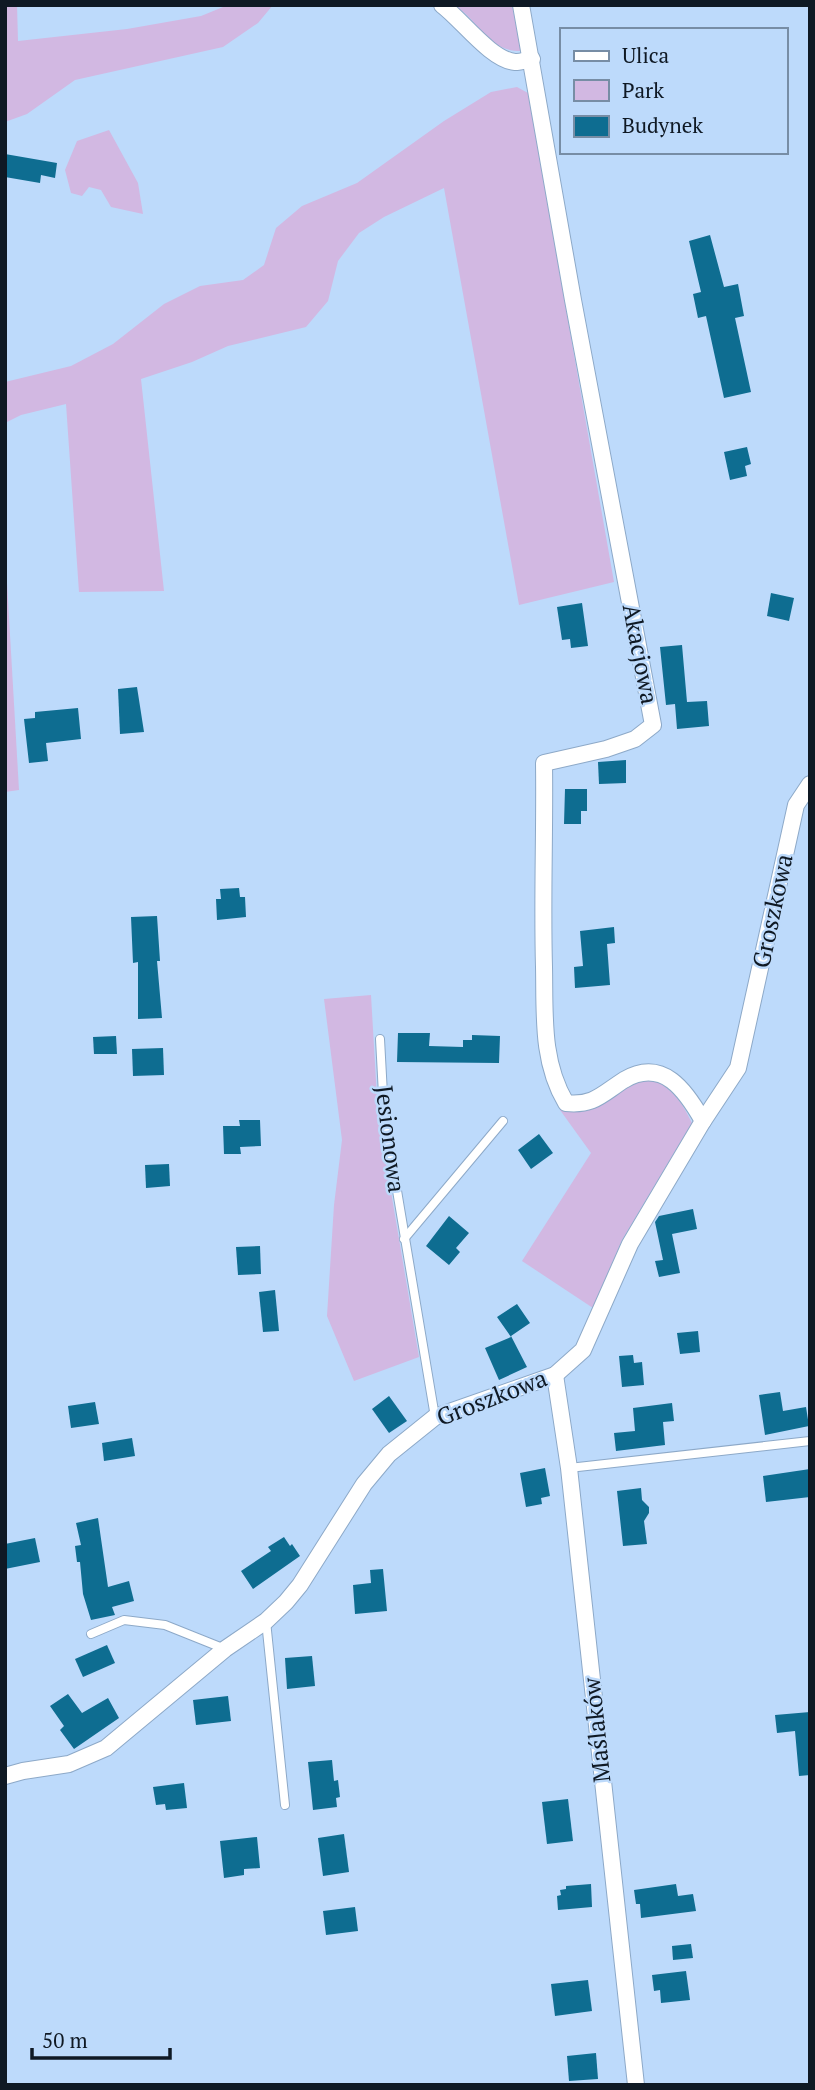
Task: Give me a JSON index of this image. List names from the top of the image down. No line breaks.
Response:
{"streets":{"street":["Akacjowa","Groszkowa","Maślaków"],"lane":["Jesionowa"]},"crossings":[["Akacjowa","Groszkowa"],["Groszkowa","Jesionowa"],["Groszkowa","Maślaków"]],"legend":["Ulica","Park","Budynek"],"scale_bar":"50 m"}
